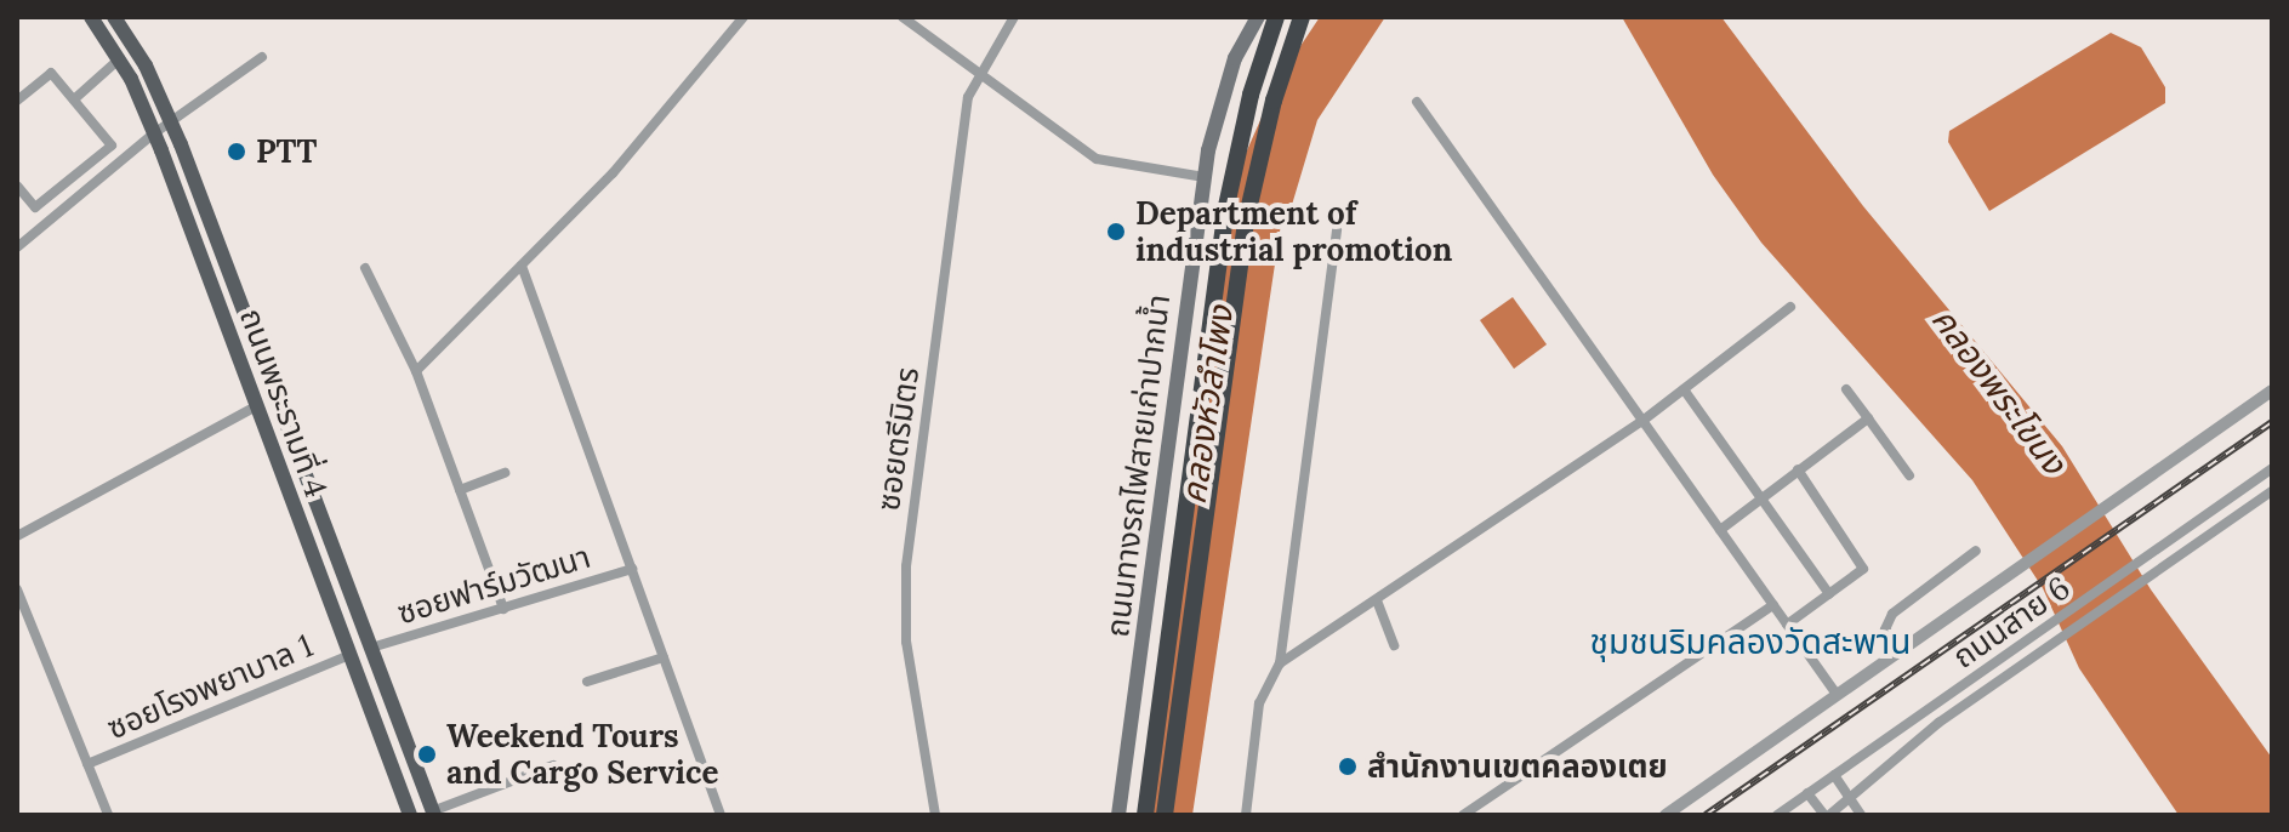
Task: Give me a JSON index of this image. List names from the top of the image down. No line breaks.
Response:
{"streets":{"main road":["ถนนพระรามที่ 4","ถนนทางรถไฟสายเก่าปากน้ำ"],"street":["ซอยตรีมิตร","ซอยฟาร์มวัฒนา","ถนนสาย 6","ซอยโรงพยาบาล 1"]},"crossings":[["ถนนพระรามที่ 4","ซอยฟาร์มวัฒนา"],["ถนนพระรามที่ 4","ซอยโรงพยาบาล 1"]],"districts":["ชุมชนริมคลองวัดสะพาน"],"water":["คลองพระโขนง","คลองหัวลำโพง"],"places":["PTT","Department of industrial promotion","Weekend Tours and Cargo Service","สำนักงานเขตคลองเตย"]}
